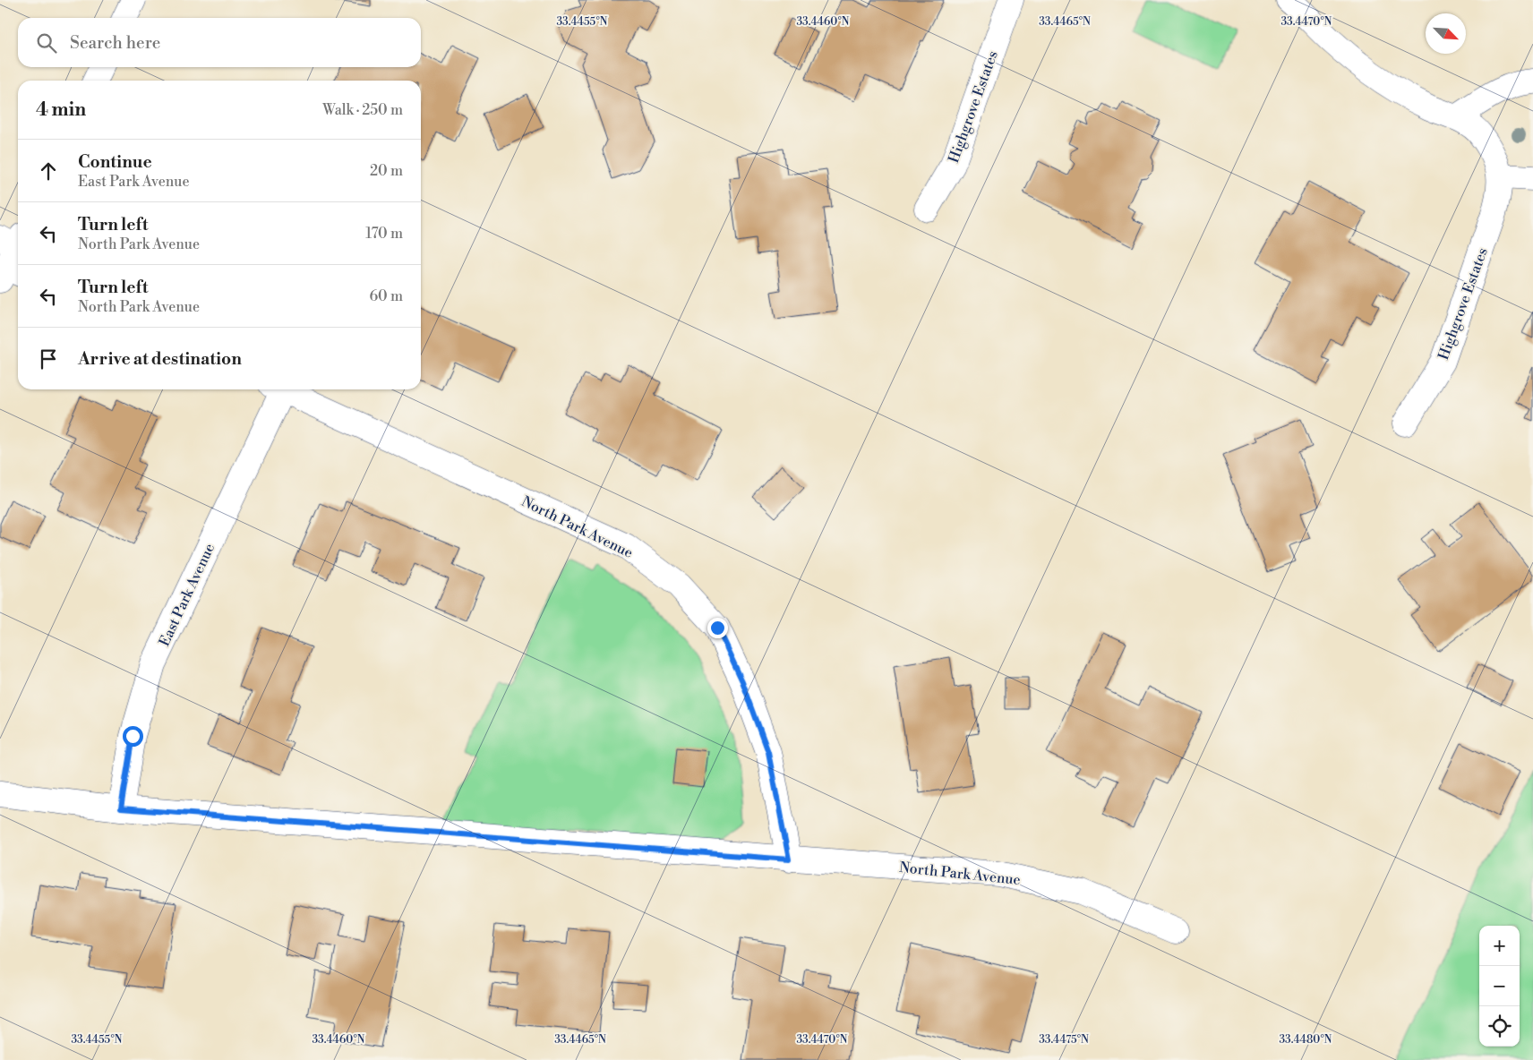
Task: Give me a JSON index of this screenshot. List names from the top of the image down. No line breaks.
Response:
{"streets":{"street":["Highgrove Estates","North Park Avenue","East Park Avenue"]},"crossings":[["North Park Avenue","East Park Avenue"]],"north":"bottom right","page":{"search":"Search here","heading":["4 min","Walk · 250 m"],"list":[["Continue","East Park Avenue","20 m"],["Turn left","North Park Avenue","170 m"],["Turn left","North Park Avenue","60 m"],"Arrive at destination"],"map_buttons":["+","−"]},"coordinates":["33.4455°N","33.4460°N","33.4465°N","33.4470°N","33.4475°N","33.4480°N"]}
